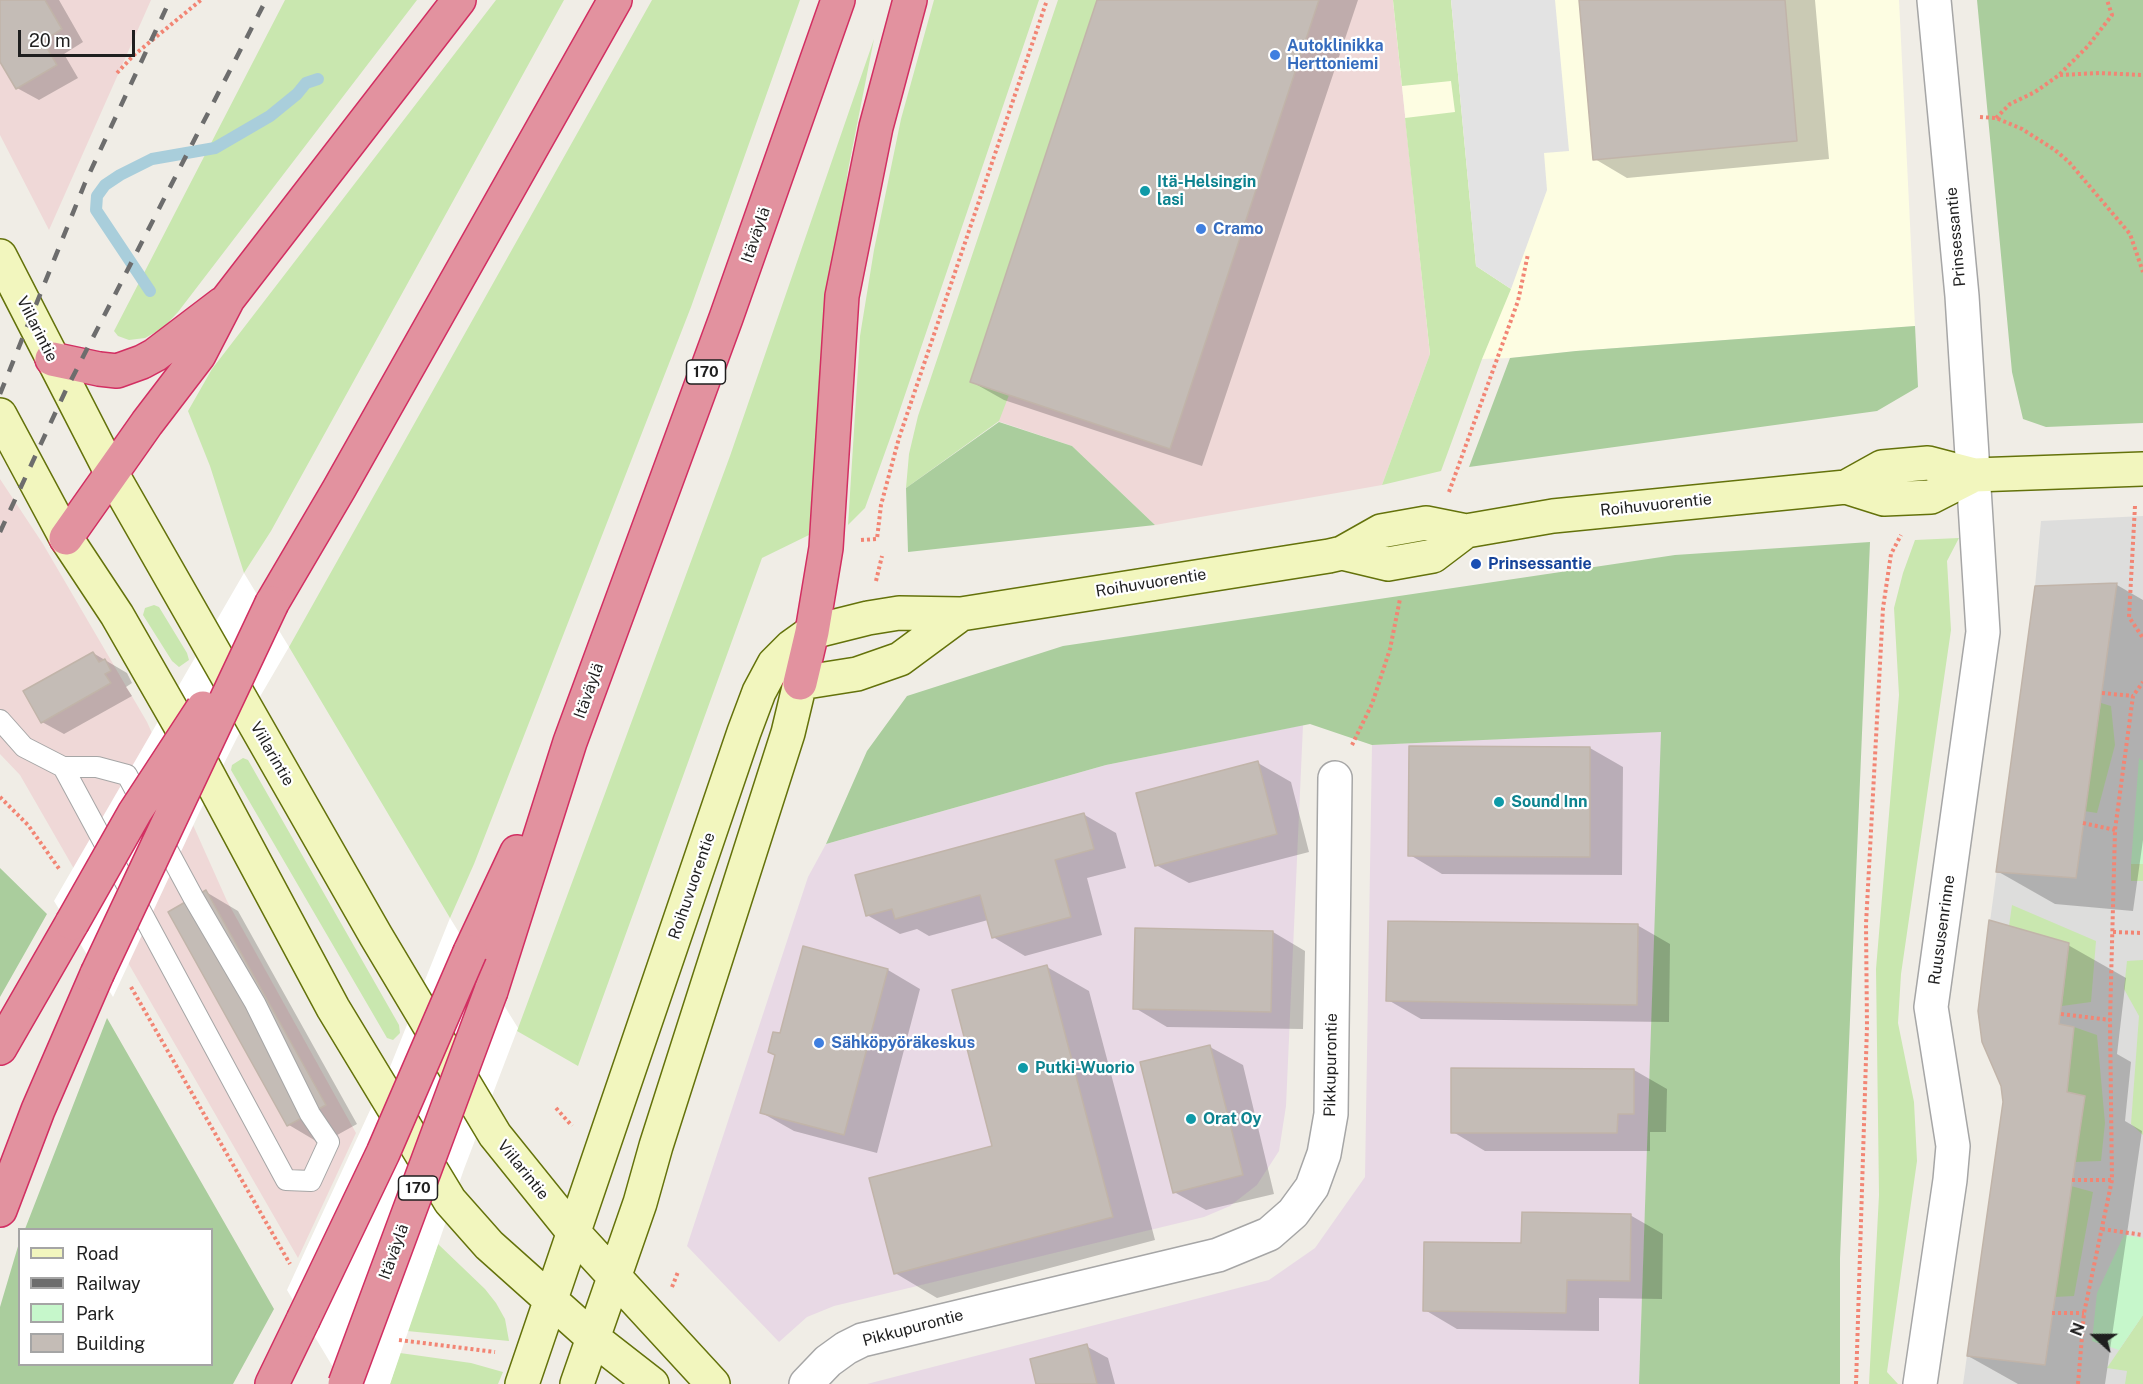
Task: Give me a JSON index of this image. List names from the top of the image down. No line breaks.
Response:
{"streets":{"highway":["Itäväylä","170"],"main road":["Viilarintie","Roihuvuorentie"],"street":["Prinsessantie","Ruususenrinne","Pikkupurontie"]},"crossings":[["Prinsessantie","Roihuvuorentie"],["Prinsessantie","Ruususenrinne"],["Viilarintie","Roihuvuorentie"],["Roihuvuorentie","Ruususenrinne"]],"places":["Autoklinikka Herttoniemi","Itä-Helsingin lasi","Cramo","Prinsessantie","Sound Inn","Sähköpyöräkeskus","Putki-Wuorio","Orat Oy"],"legend":["Road","Railway","Park","Building"],"scale_bar":"20 m","north":"left"}
